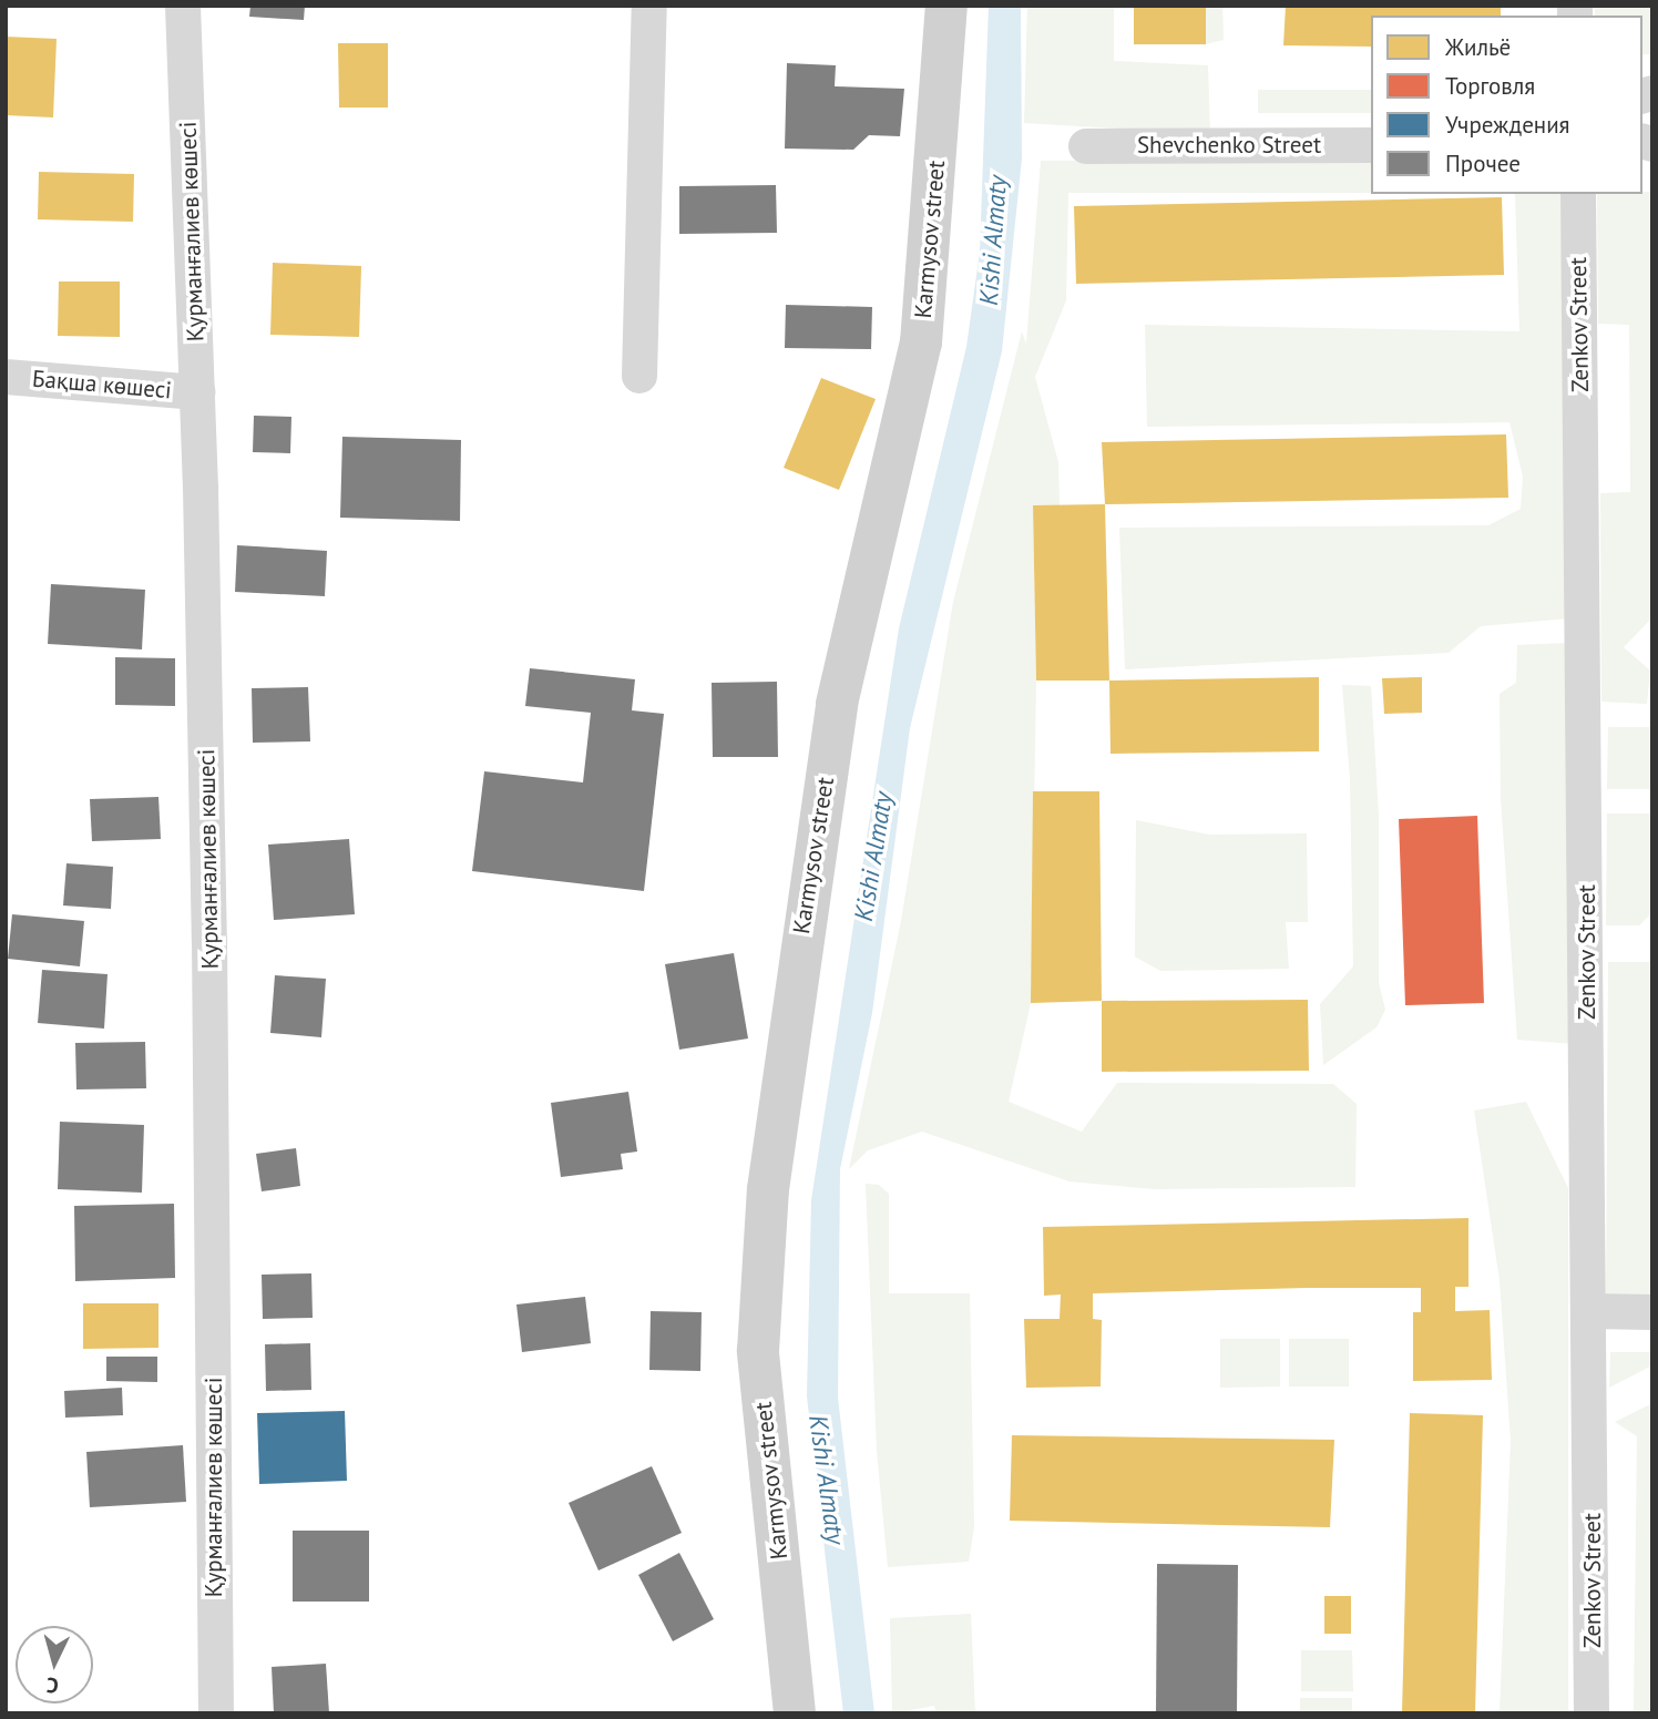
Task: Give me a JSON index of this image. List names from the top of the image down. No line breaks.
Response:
{"streets":{"street":["Shevchenko Street","Қурманғалиев көшесі","Karmysov street","Zenkov Street","Бақша көшесі"]},"crossings":[["Қурманғалиев көшесі","Бақша көшесі"]],"water":["Kіshі Almaty"],"legend":["Жильё","Торговля","Учреждения","Прочее"],"north":"bottom"}
